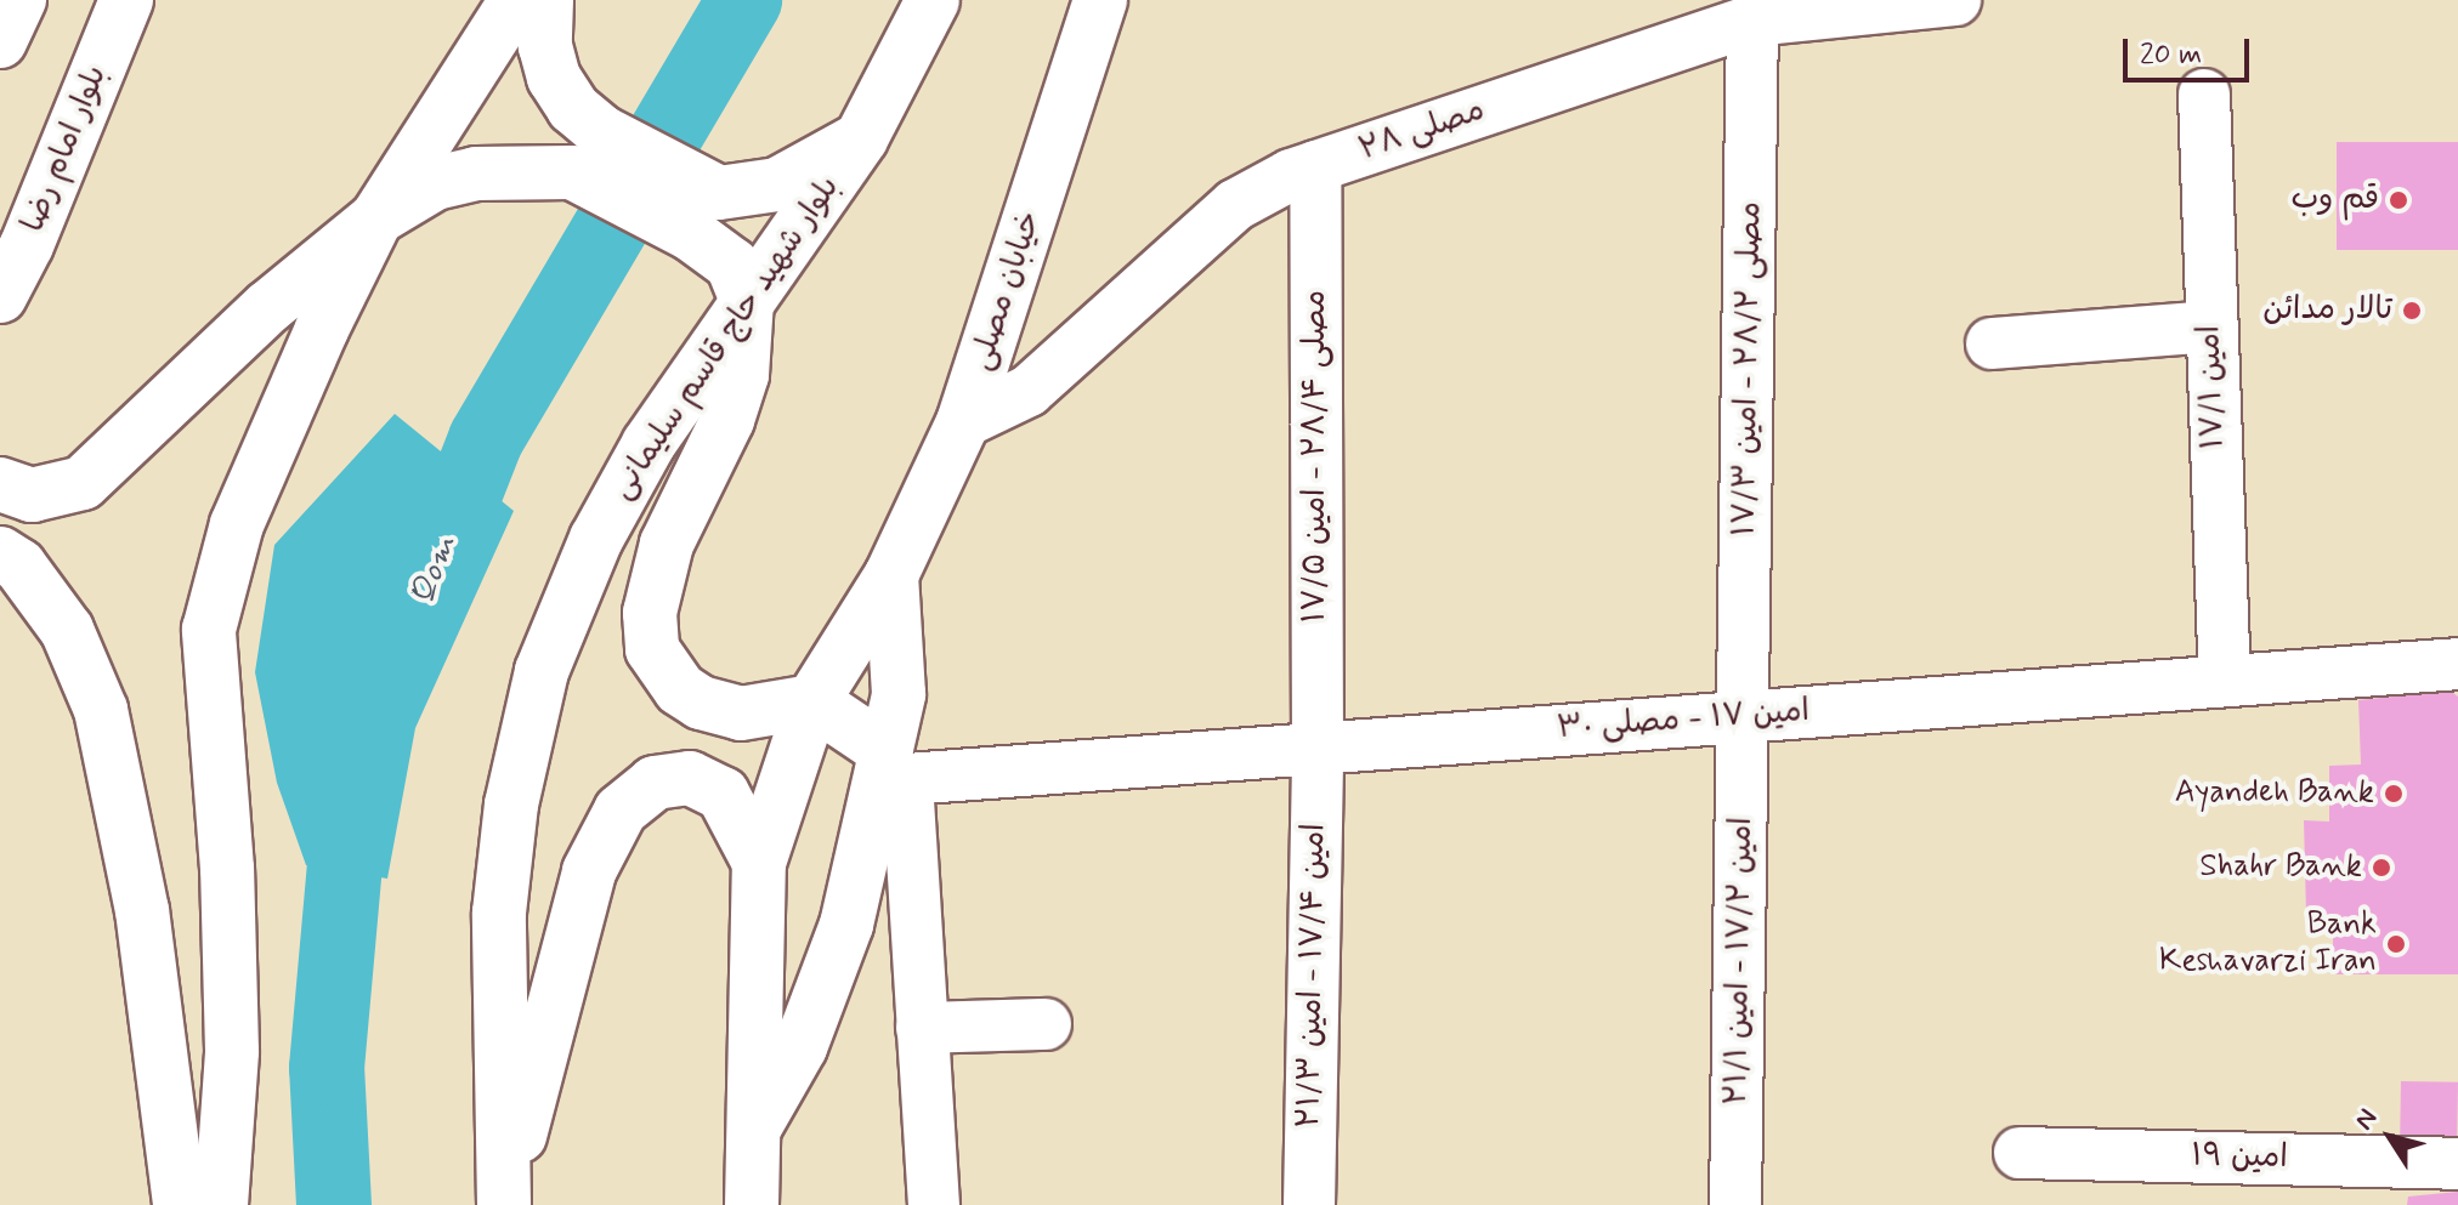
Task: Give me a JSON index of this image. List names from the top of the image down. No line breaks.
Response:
{"streets":{"main road":["بلوار امام رضا","خیابان مصلی","بلوار شهید حاج قاسم سلیمانی"],"street":["مصلی ۲۸","مصلی ۲۸/۲ - امین ۱۷/۳","امین ۱۷/۱","مصلی ۲۸/۴ - امین ۱۷/۵","امین ۱۷ - مصلی ۳۰","امین ۱۷/۲ - امین ۲۱/۱","امین ۱۷/۴ - امین ۲۱/۳","امین ۱۹"]},"crossings":[["مصلی ۲۸","خیابان مصلی"],["مصلی ۲۸","مصلی ۲۸/۲ - امین ۱۷/۳"],["مصلی ۲۸","مصلی ۲۸/۴ - امین ۱۷/۵"],["مصلی ۲۸/۲ - امین ۱۷/۳","امین ۱۷ - مصلی ۳۰"],["مصلی ۲۸/۲ - امین ۱۷/۳","امین ۱۷/۲ - امین ۲۱/۱"],["امین ۱۷/۱","امین ۱۷ - مصلی ۳۰"],["مصلی ۲۸/۴ - امین ۱۷/۵","امین ۱۷ - مصلی ۳۰"],["مصلی ۲۸/۴ - امین ۱۷/۵","امین ۱۷/۴ - امین ۲۱/۳"],["امین ۱۷ - مصلی ۳۰","امین ۱۷/۲ - امین ۲۱/۱"],["امین ۱۷ - مصلی ۳۰","امین ۱۷/۴ - امین ۲۱/۳"]],"water":["Qom"],"places":["قم وب","تالار مدائن","Ayandeh Bank","Shahr Bank","Bank Keshavarzi Iran"],"scale_bar":"20 m","north":"top left"}
